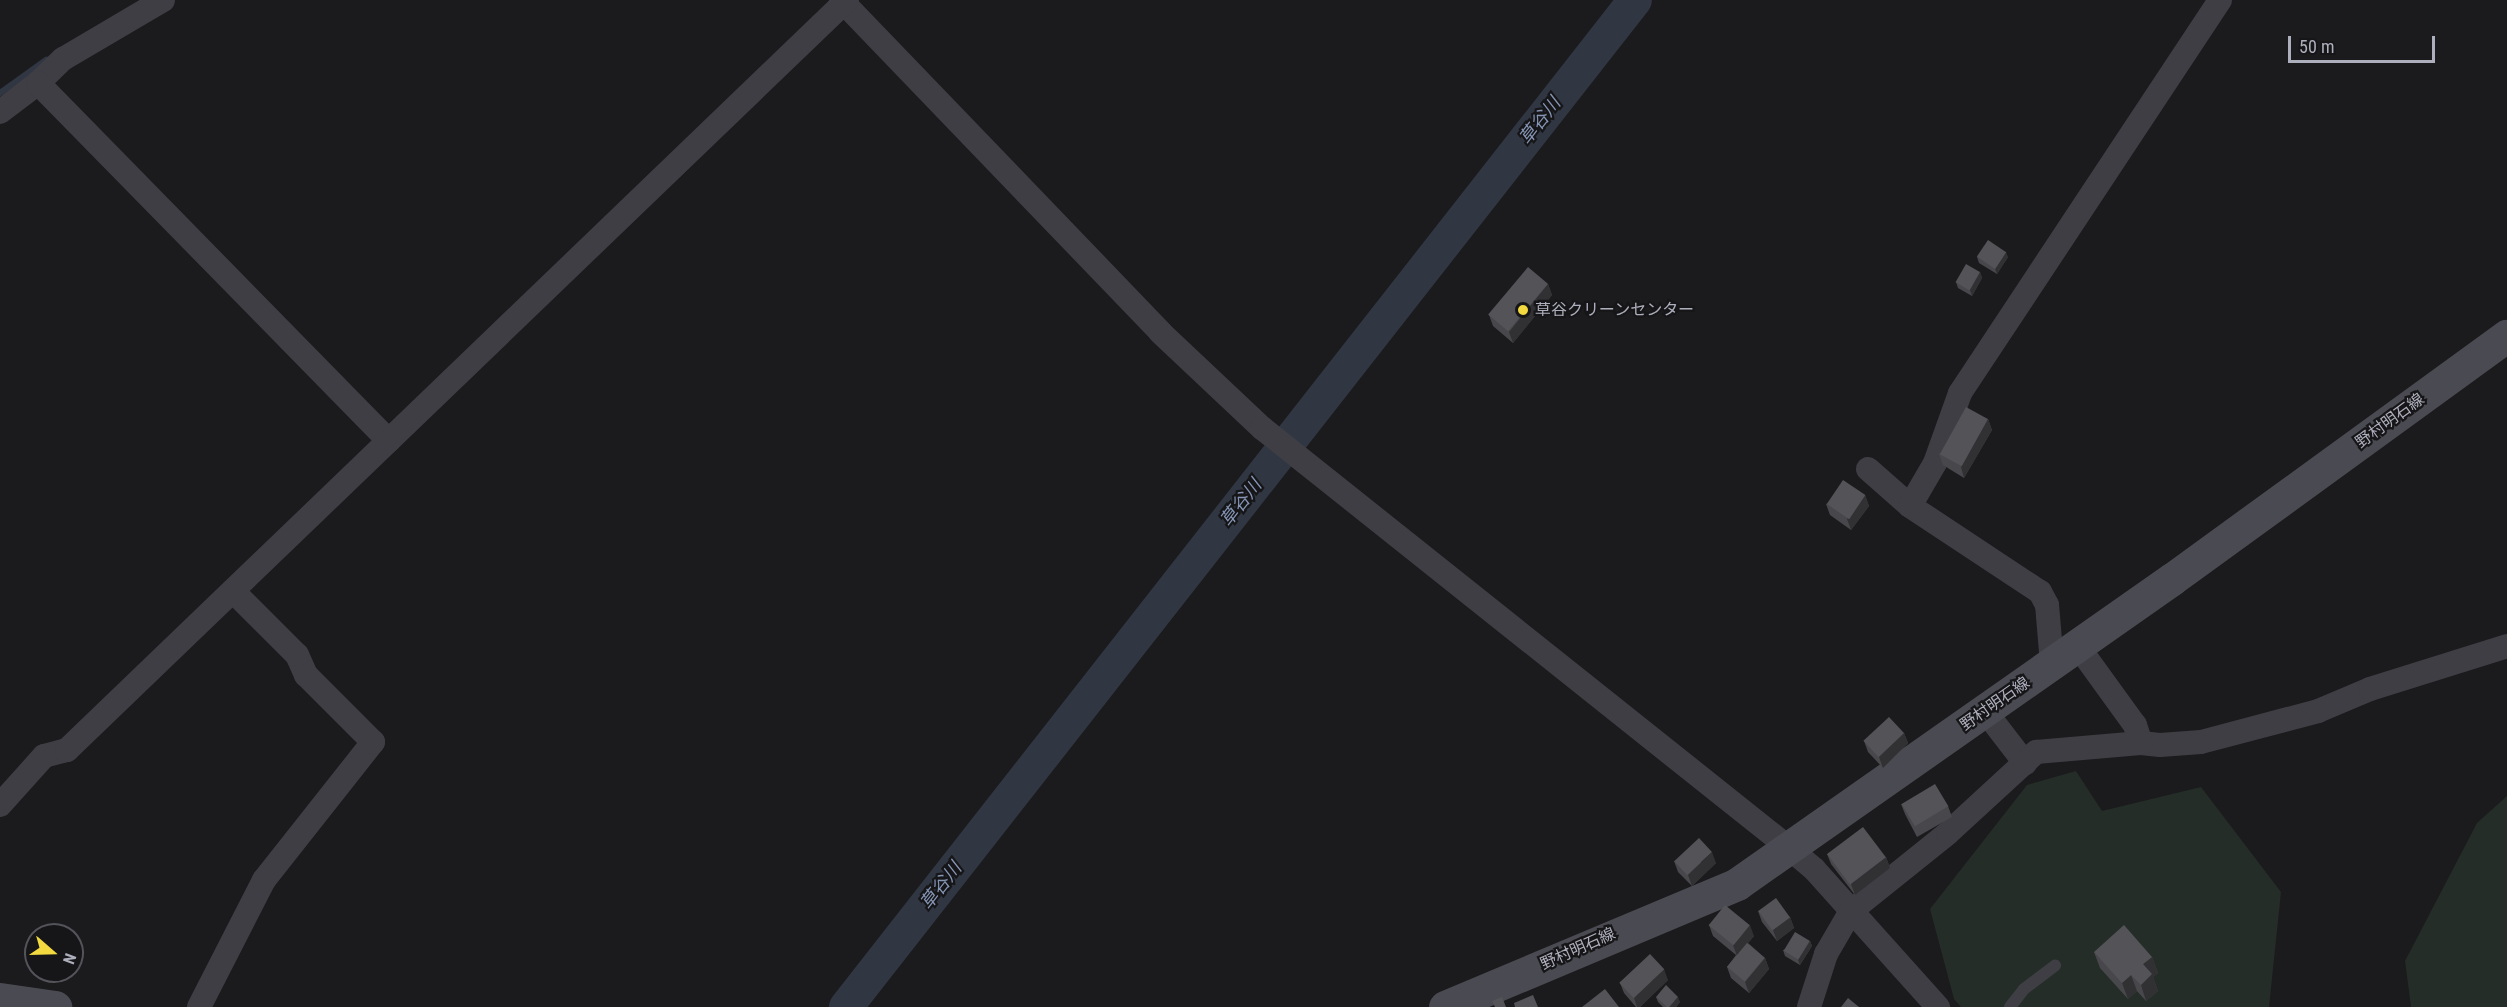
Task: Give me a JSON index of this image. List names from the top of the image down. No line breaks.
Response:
{"streets":{"main road":["野村明石線"]},"water":["草谷川"],"places":["草谷クリーンセンター"],"scale_bar":"50 m","north":"right"}
